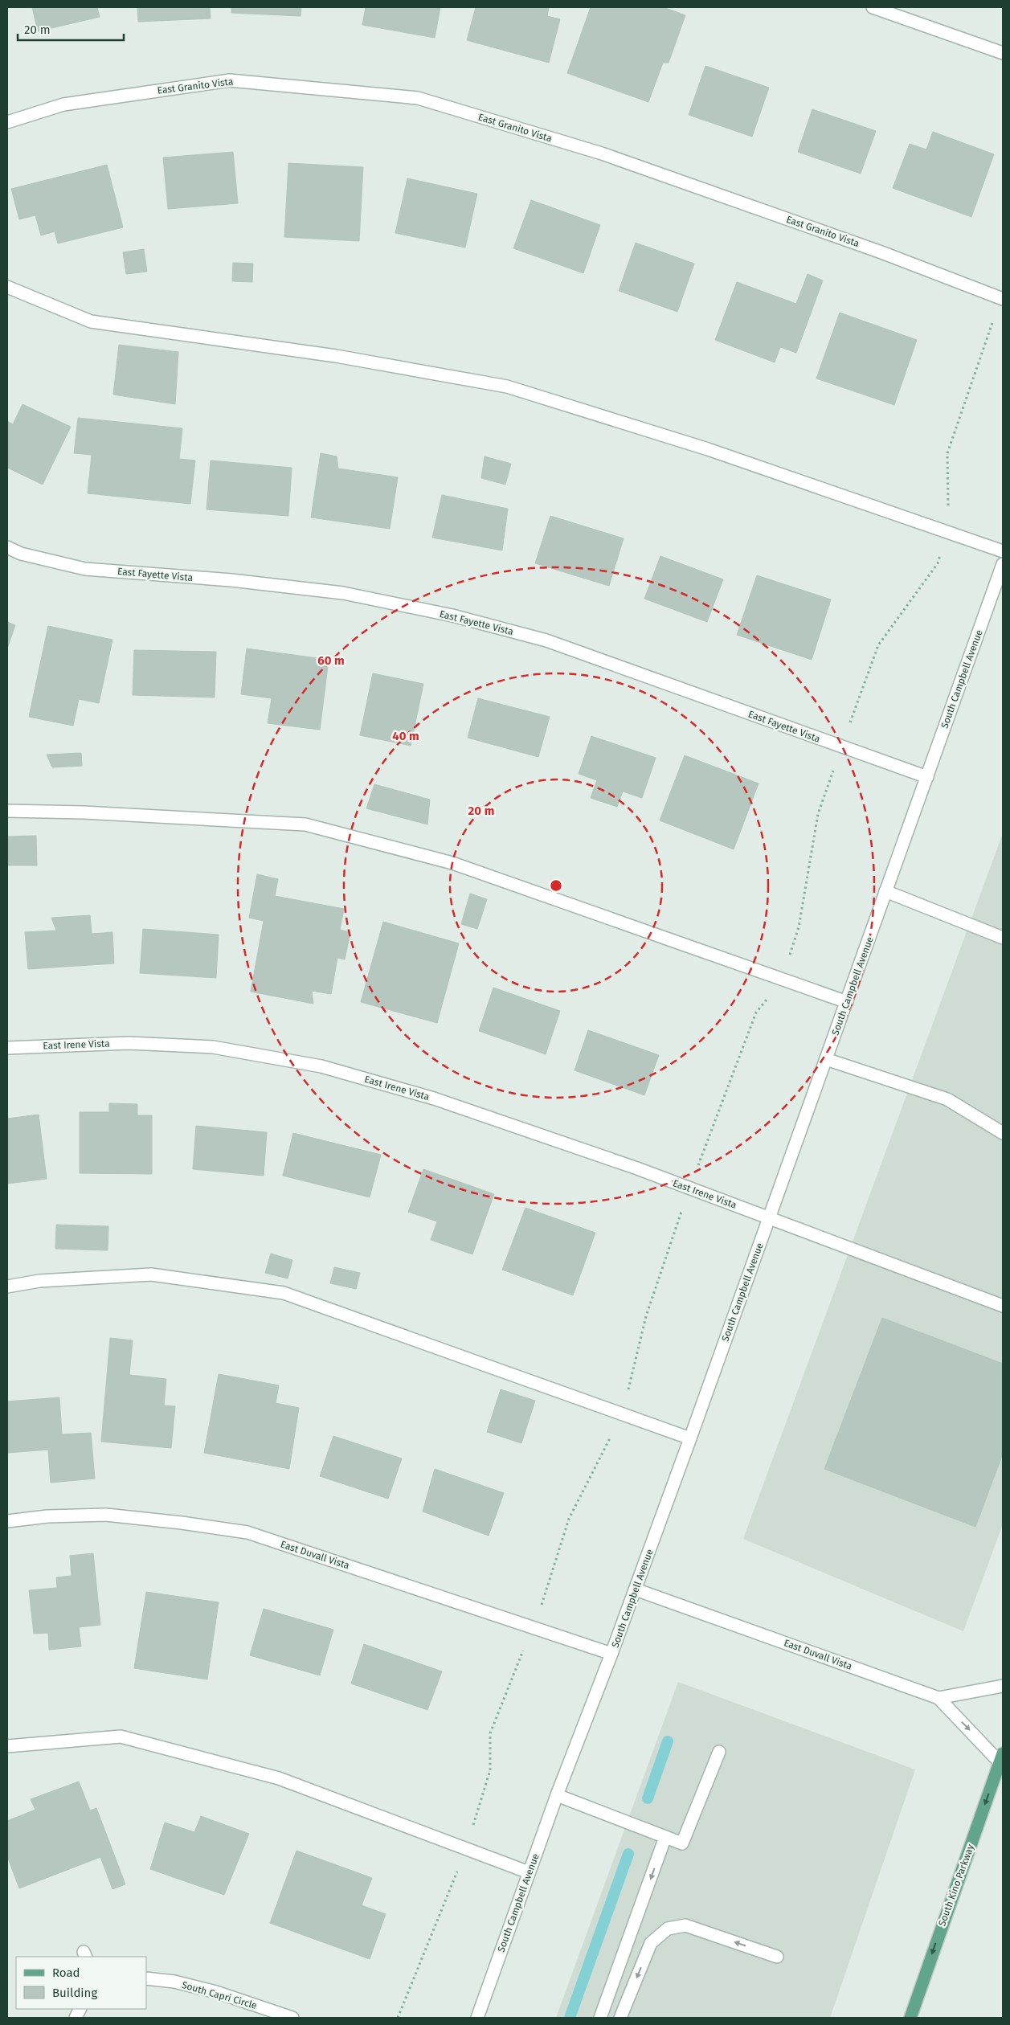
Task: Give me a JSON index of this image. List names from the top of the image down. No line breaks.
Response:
{"streets":{"main road":["South Kino Parkway"],"street":["East Granito Vista","East Fayette Vista","South Campbell Avenue","East Irene Vista","East Duvall Vista","South Capri Circle"]},"crossings":[["East Fayette Vista","South Campbell Avenue"],["South Campbell Avenue","East Irene Vista"],["South Campbell Avenue","East Duvall Vista"]],"one_way":["South Kino Parkway"],"legend":["Road","Building"],"scale_bar":"20 m","rings":["60 m","40 m","20 m"]}
